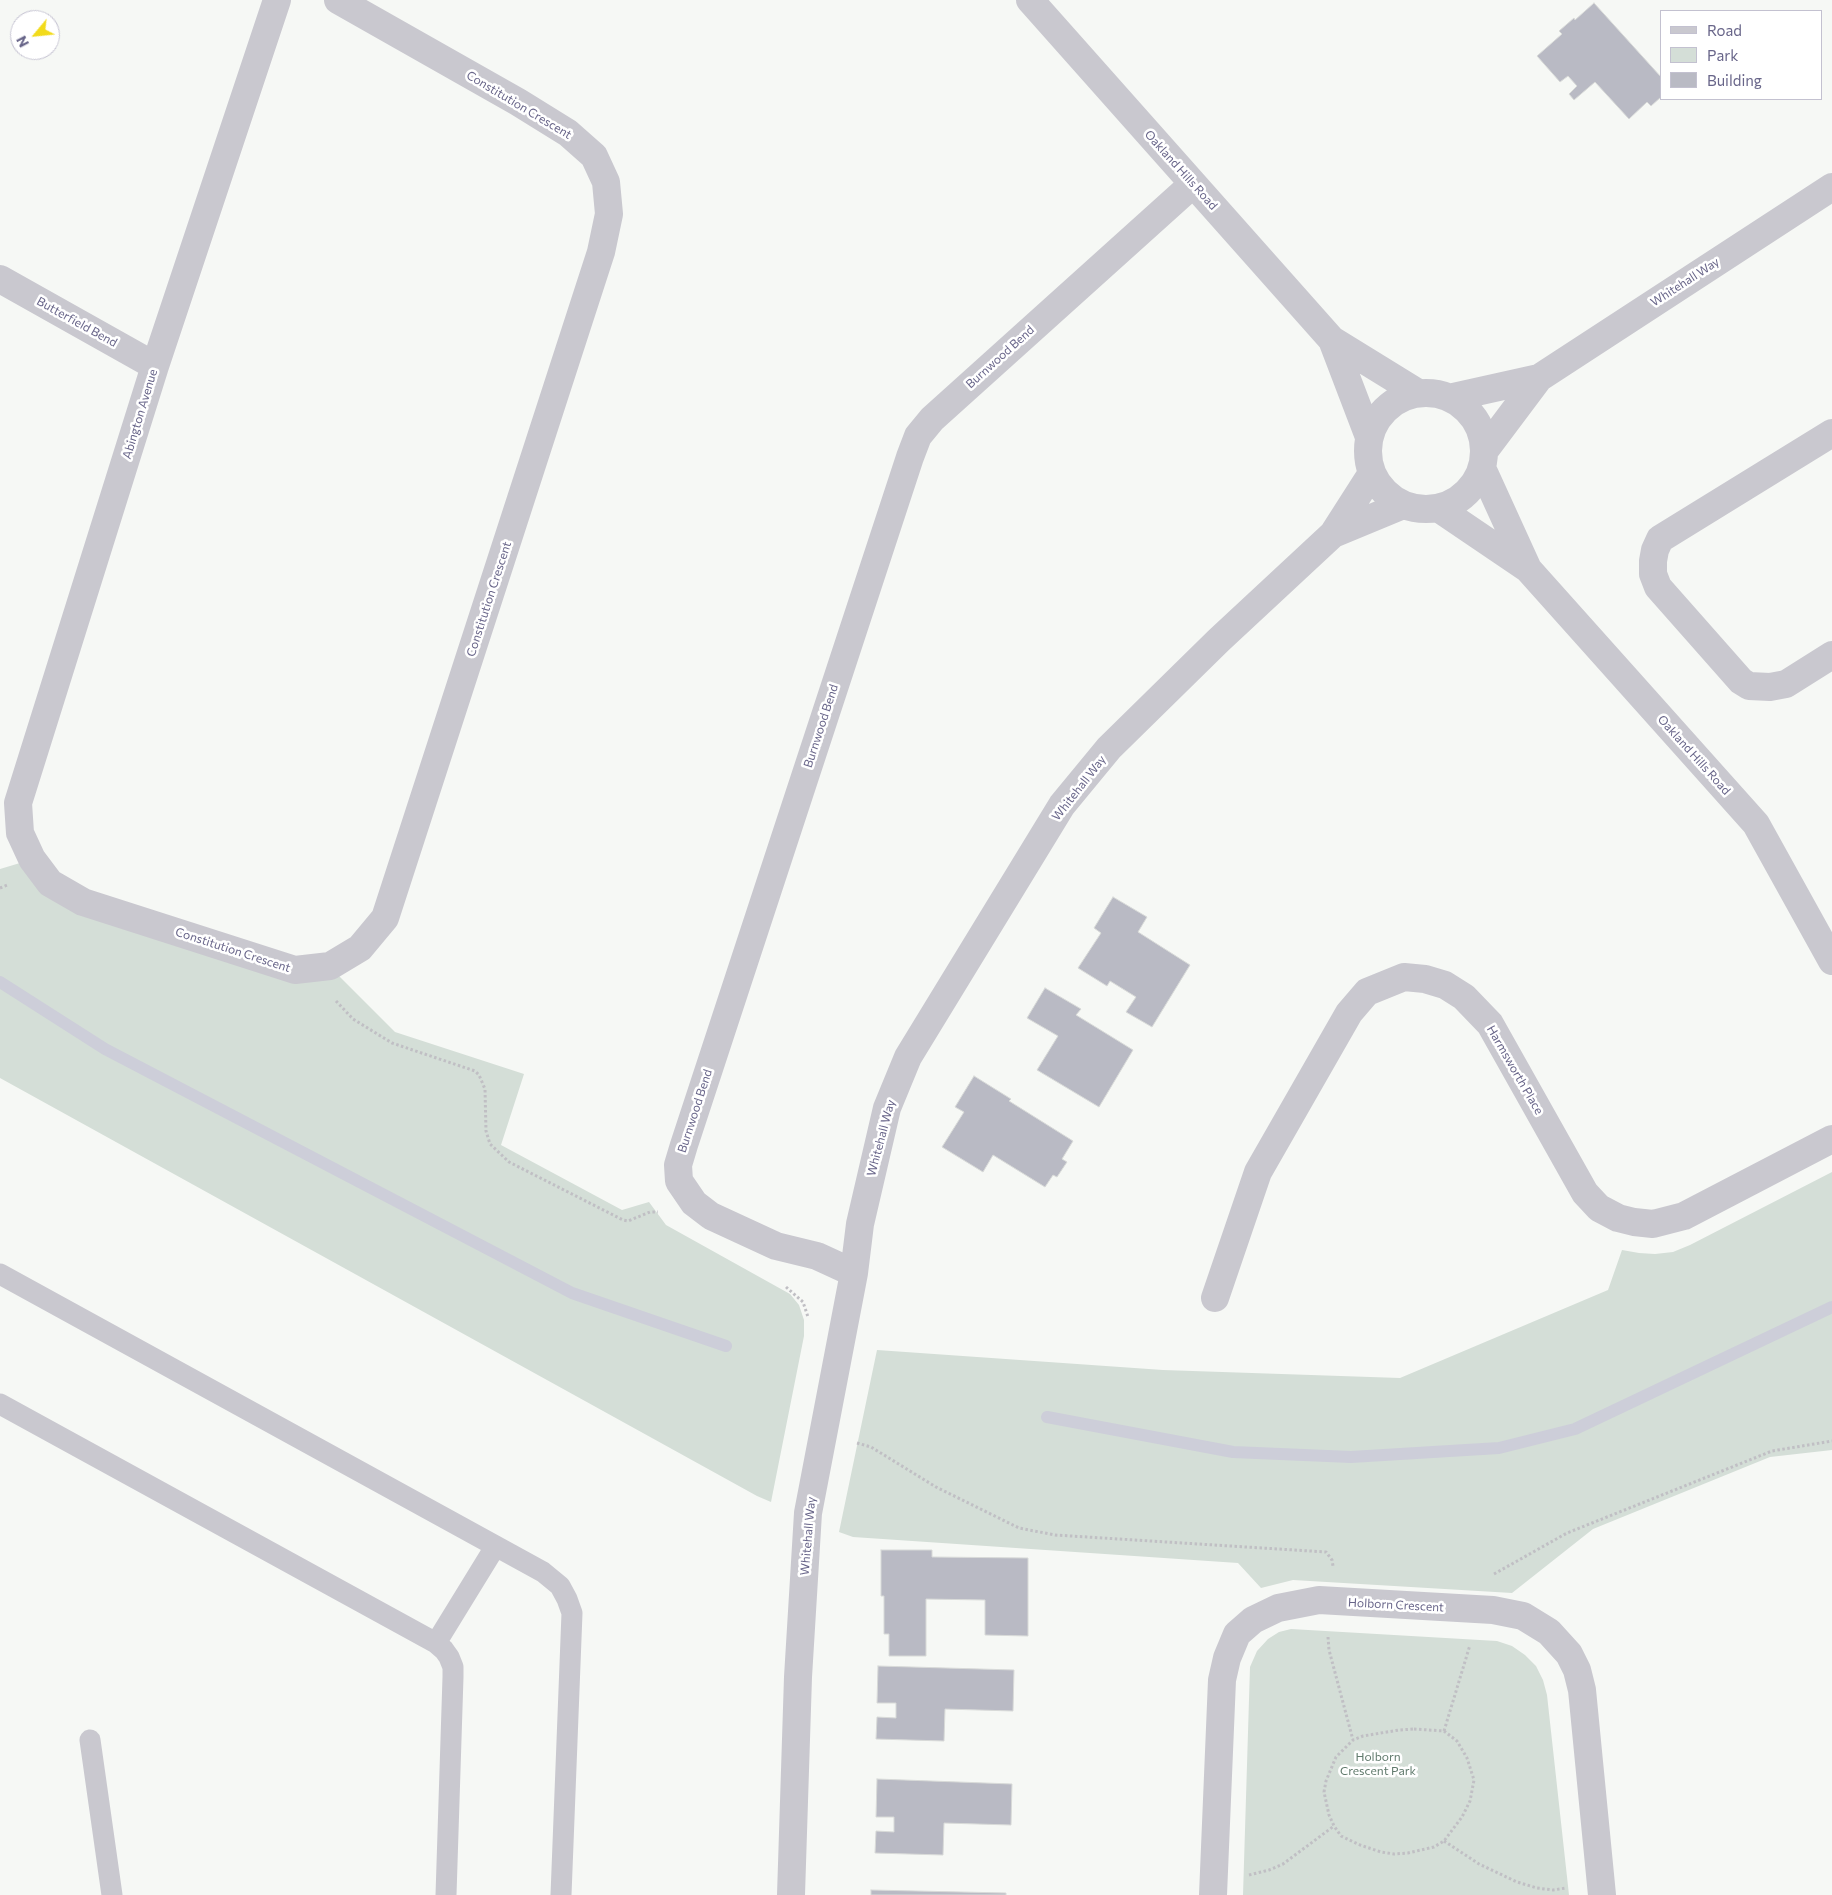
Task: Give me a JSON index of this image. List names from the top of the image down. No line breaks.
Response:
{"streets":{"street":["Constitution Crescent","Oakland Hills Road","Whitehall Way","Butterfield Bend","Burnwood Bend","Abington Avenue","Harmsworth Place","Holborn Crescent"]},"crossings":[["Constitution Crescent","Abington Avenue"],["Oakland Hills Road","Whitehall Way"],["Oakland Hills Road","Burnwood Bend"],["Whitehall Way","Burnwood Bend"],["Butterfield Bend","Abington Avenue"]],"parks":["Holborn Crescent Park"],"legend":["Road","Park","Building"],"north":"bottom left"}
